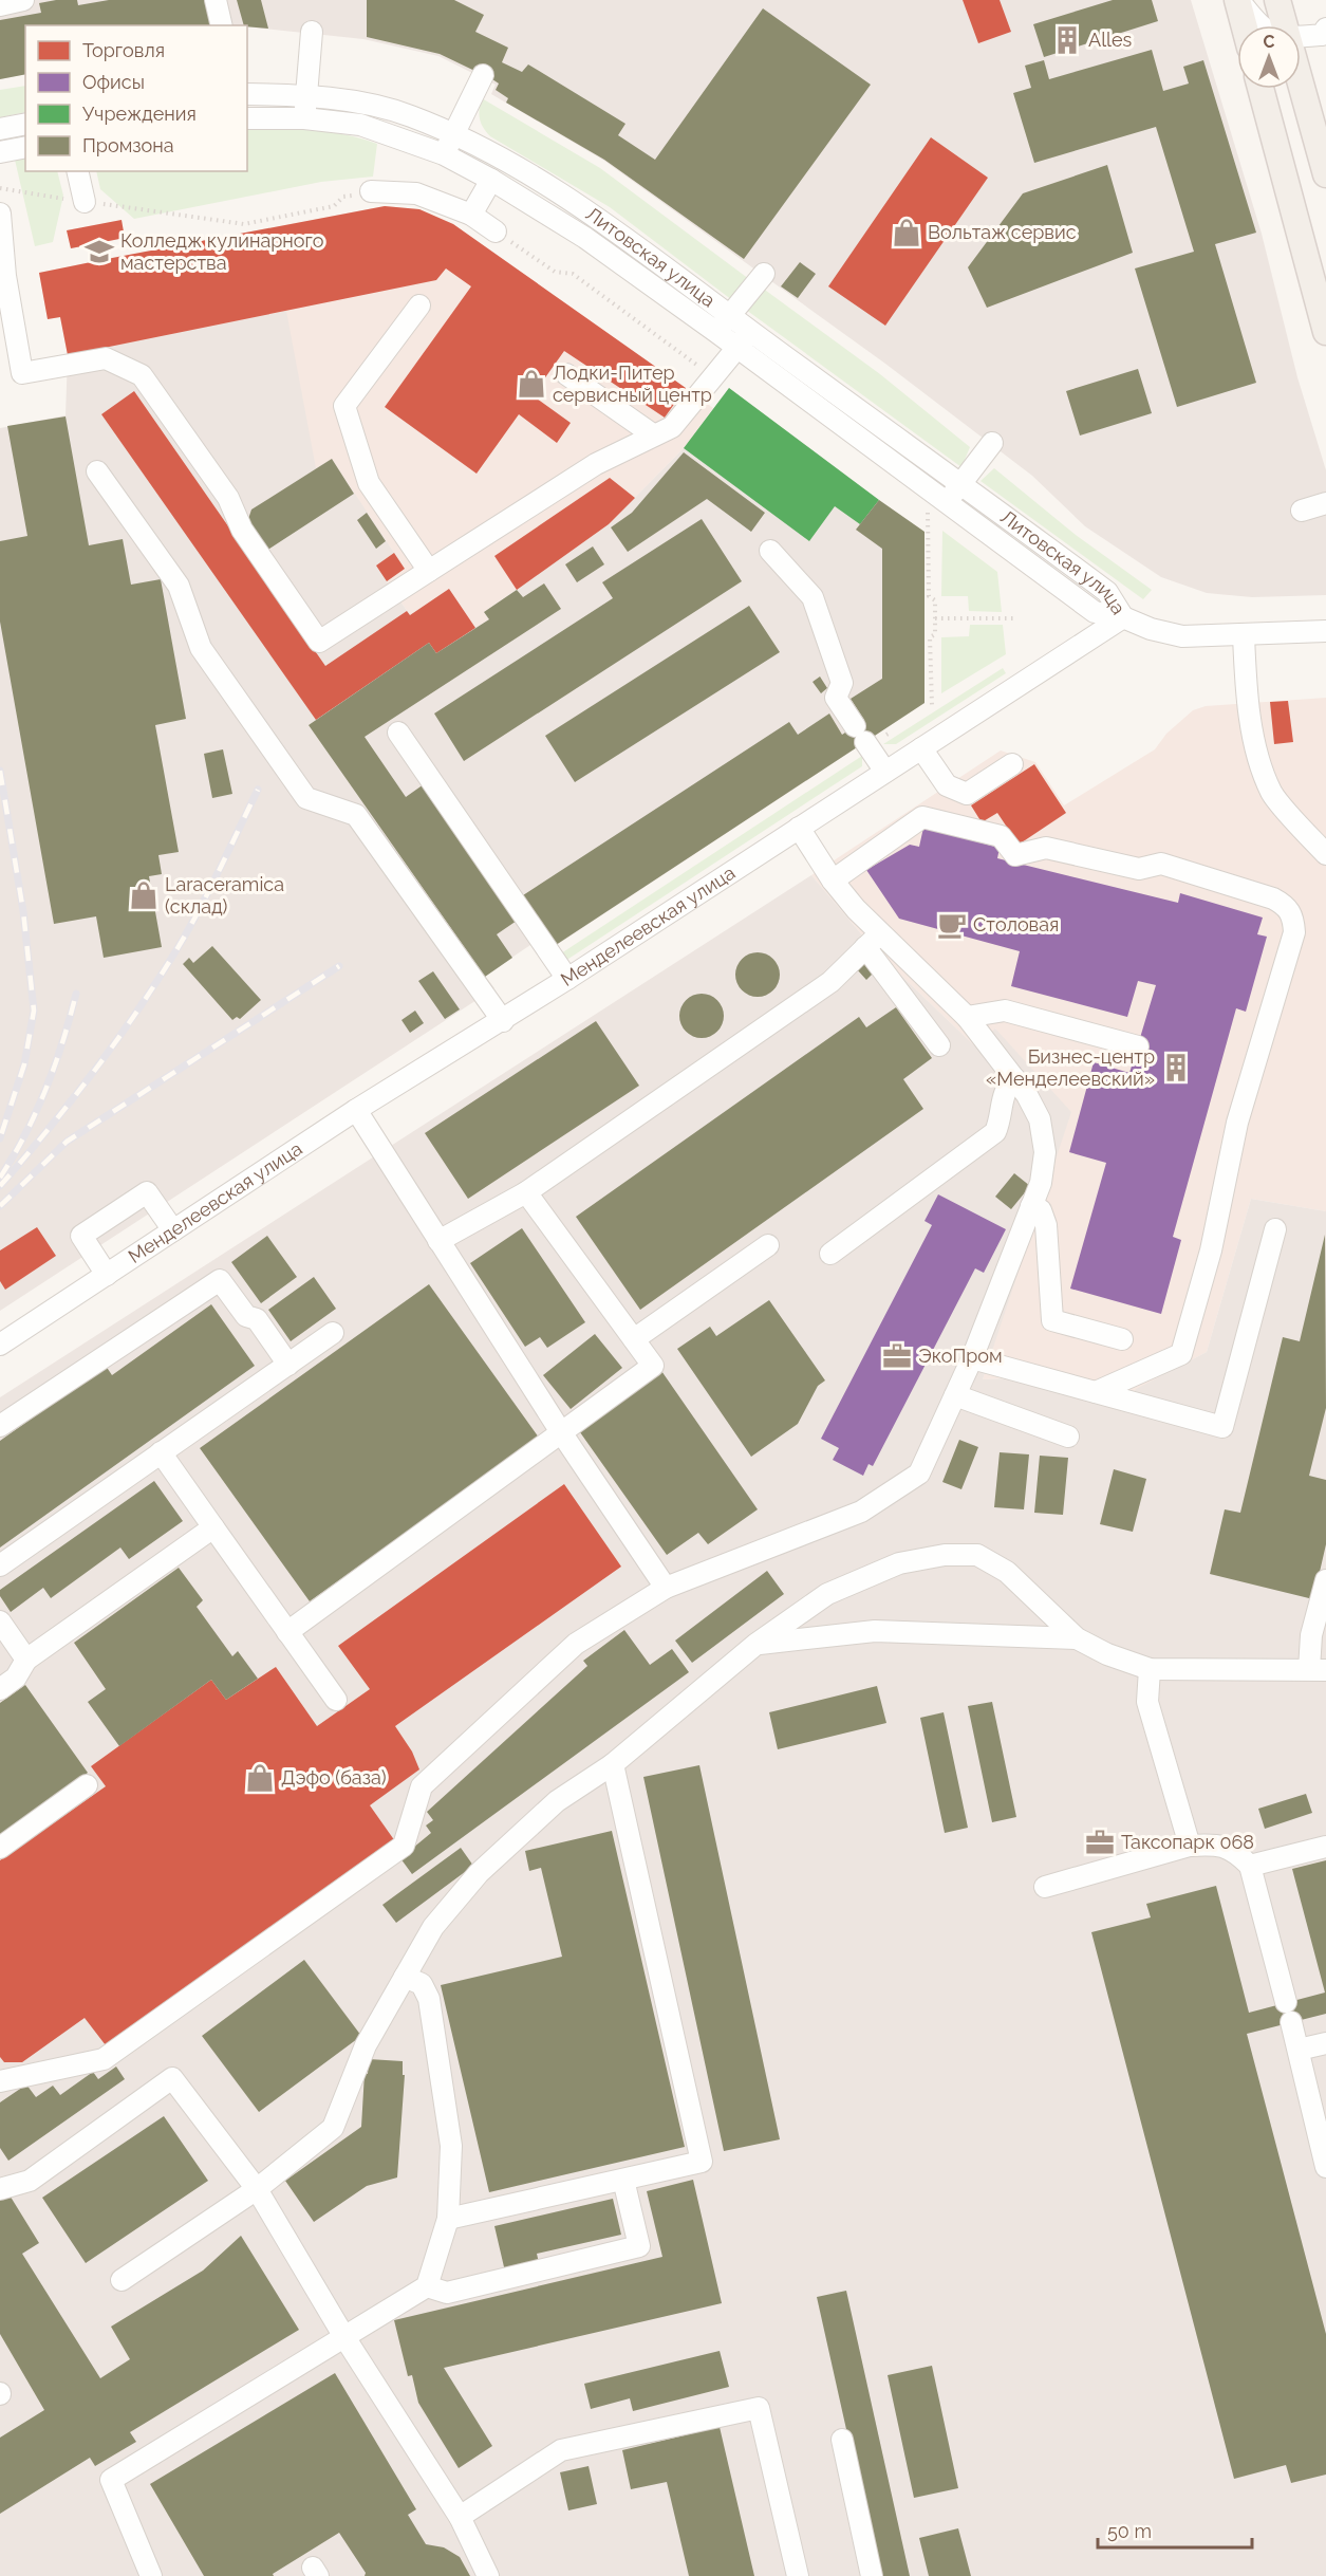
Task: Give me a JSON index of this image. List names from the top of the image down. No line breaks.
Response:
{"streets":{"street":["Литовская улица","Менделеевская улица"]},"crossings":[["Литовская улица","Менделеевская улица"]],"places":{"building":["Alles","Бизнес-центр «Менделеевский»"],"shop":["Вольтаж сервис","Лодки-Питер сервисный центр","Laraceramica (склад)","Дэфо (база)"],"school or university":["Колледж кулинарного мастерства"],"cafe":["Столовая"],"office":["ЭкоПром","Таксопарк 068"]},"legend":["Торговля","Офисы","Учреждения","Промзона"],"scale_bar":"50 m","north":"top"}
